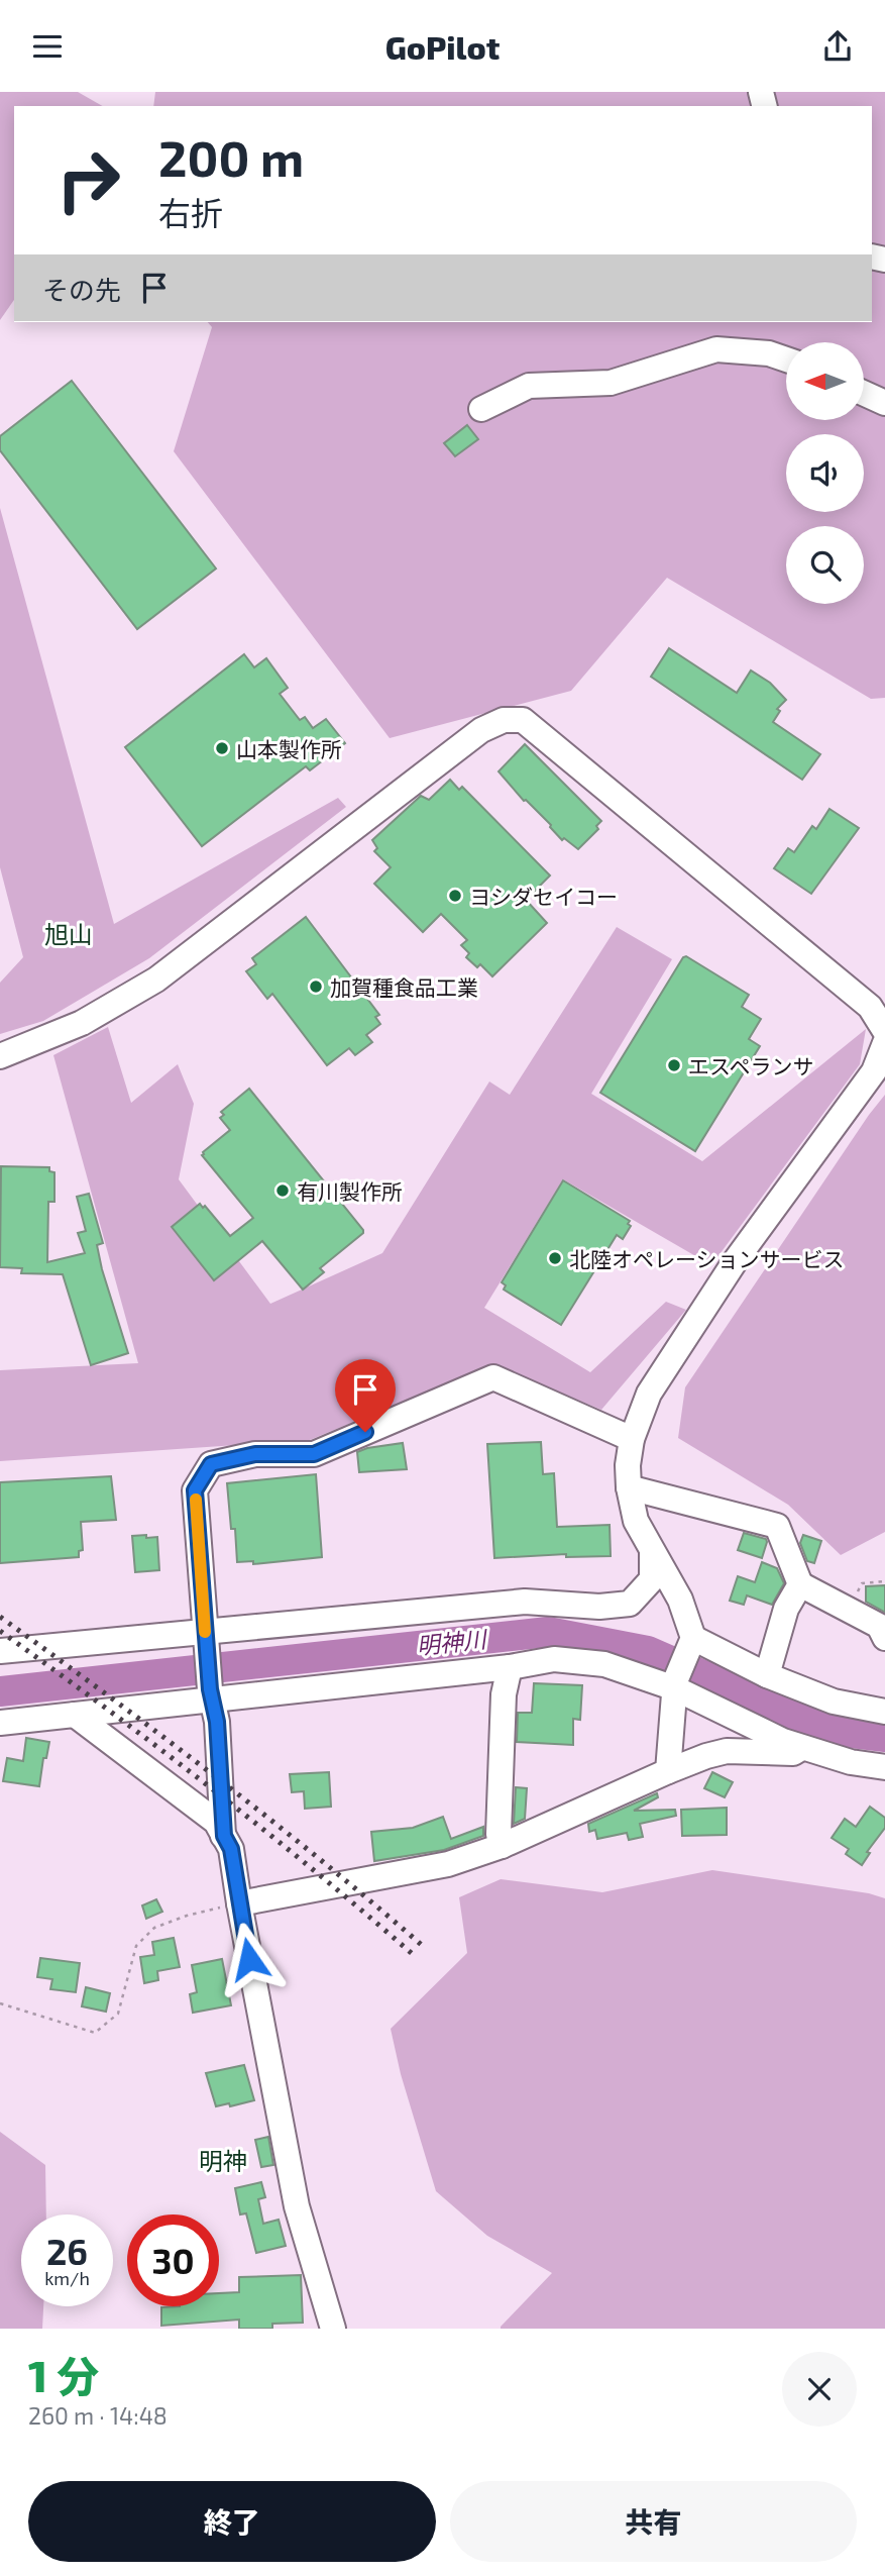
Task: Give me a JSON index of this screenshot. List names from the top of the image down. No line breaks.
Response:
{"districts":["旭山","明神"],"water":["明神川"],"places":["山本製作所","ヨシダセイコー","加賀種食品工業","エスペランサ","有川製作所","北陸オペレーションサービス"],"north":"left","page":{"header":"GoPilot","turn":["200 m","右折"],"then":"その先","speed":"26 km/h","limit":"30","heading":["1 分","260 m · 14:48"],"buttons":["終了","共有"]}}
